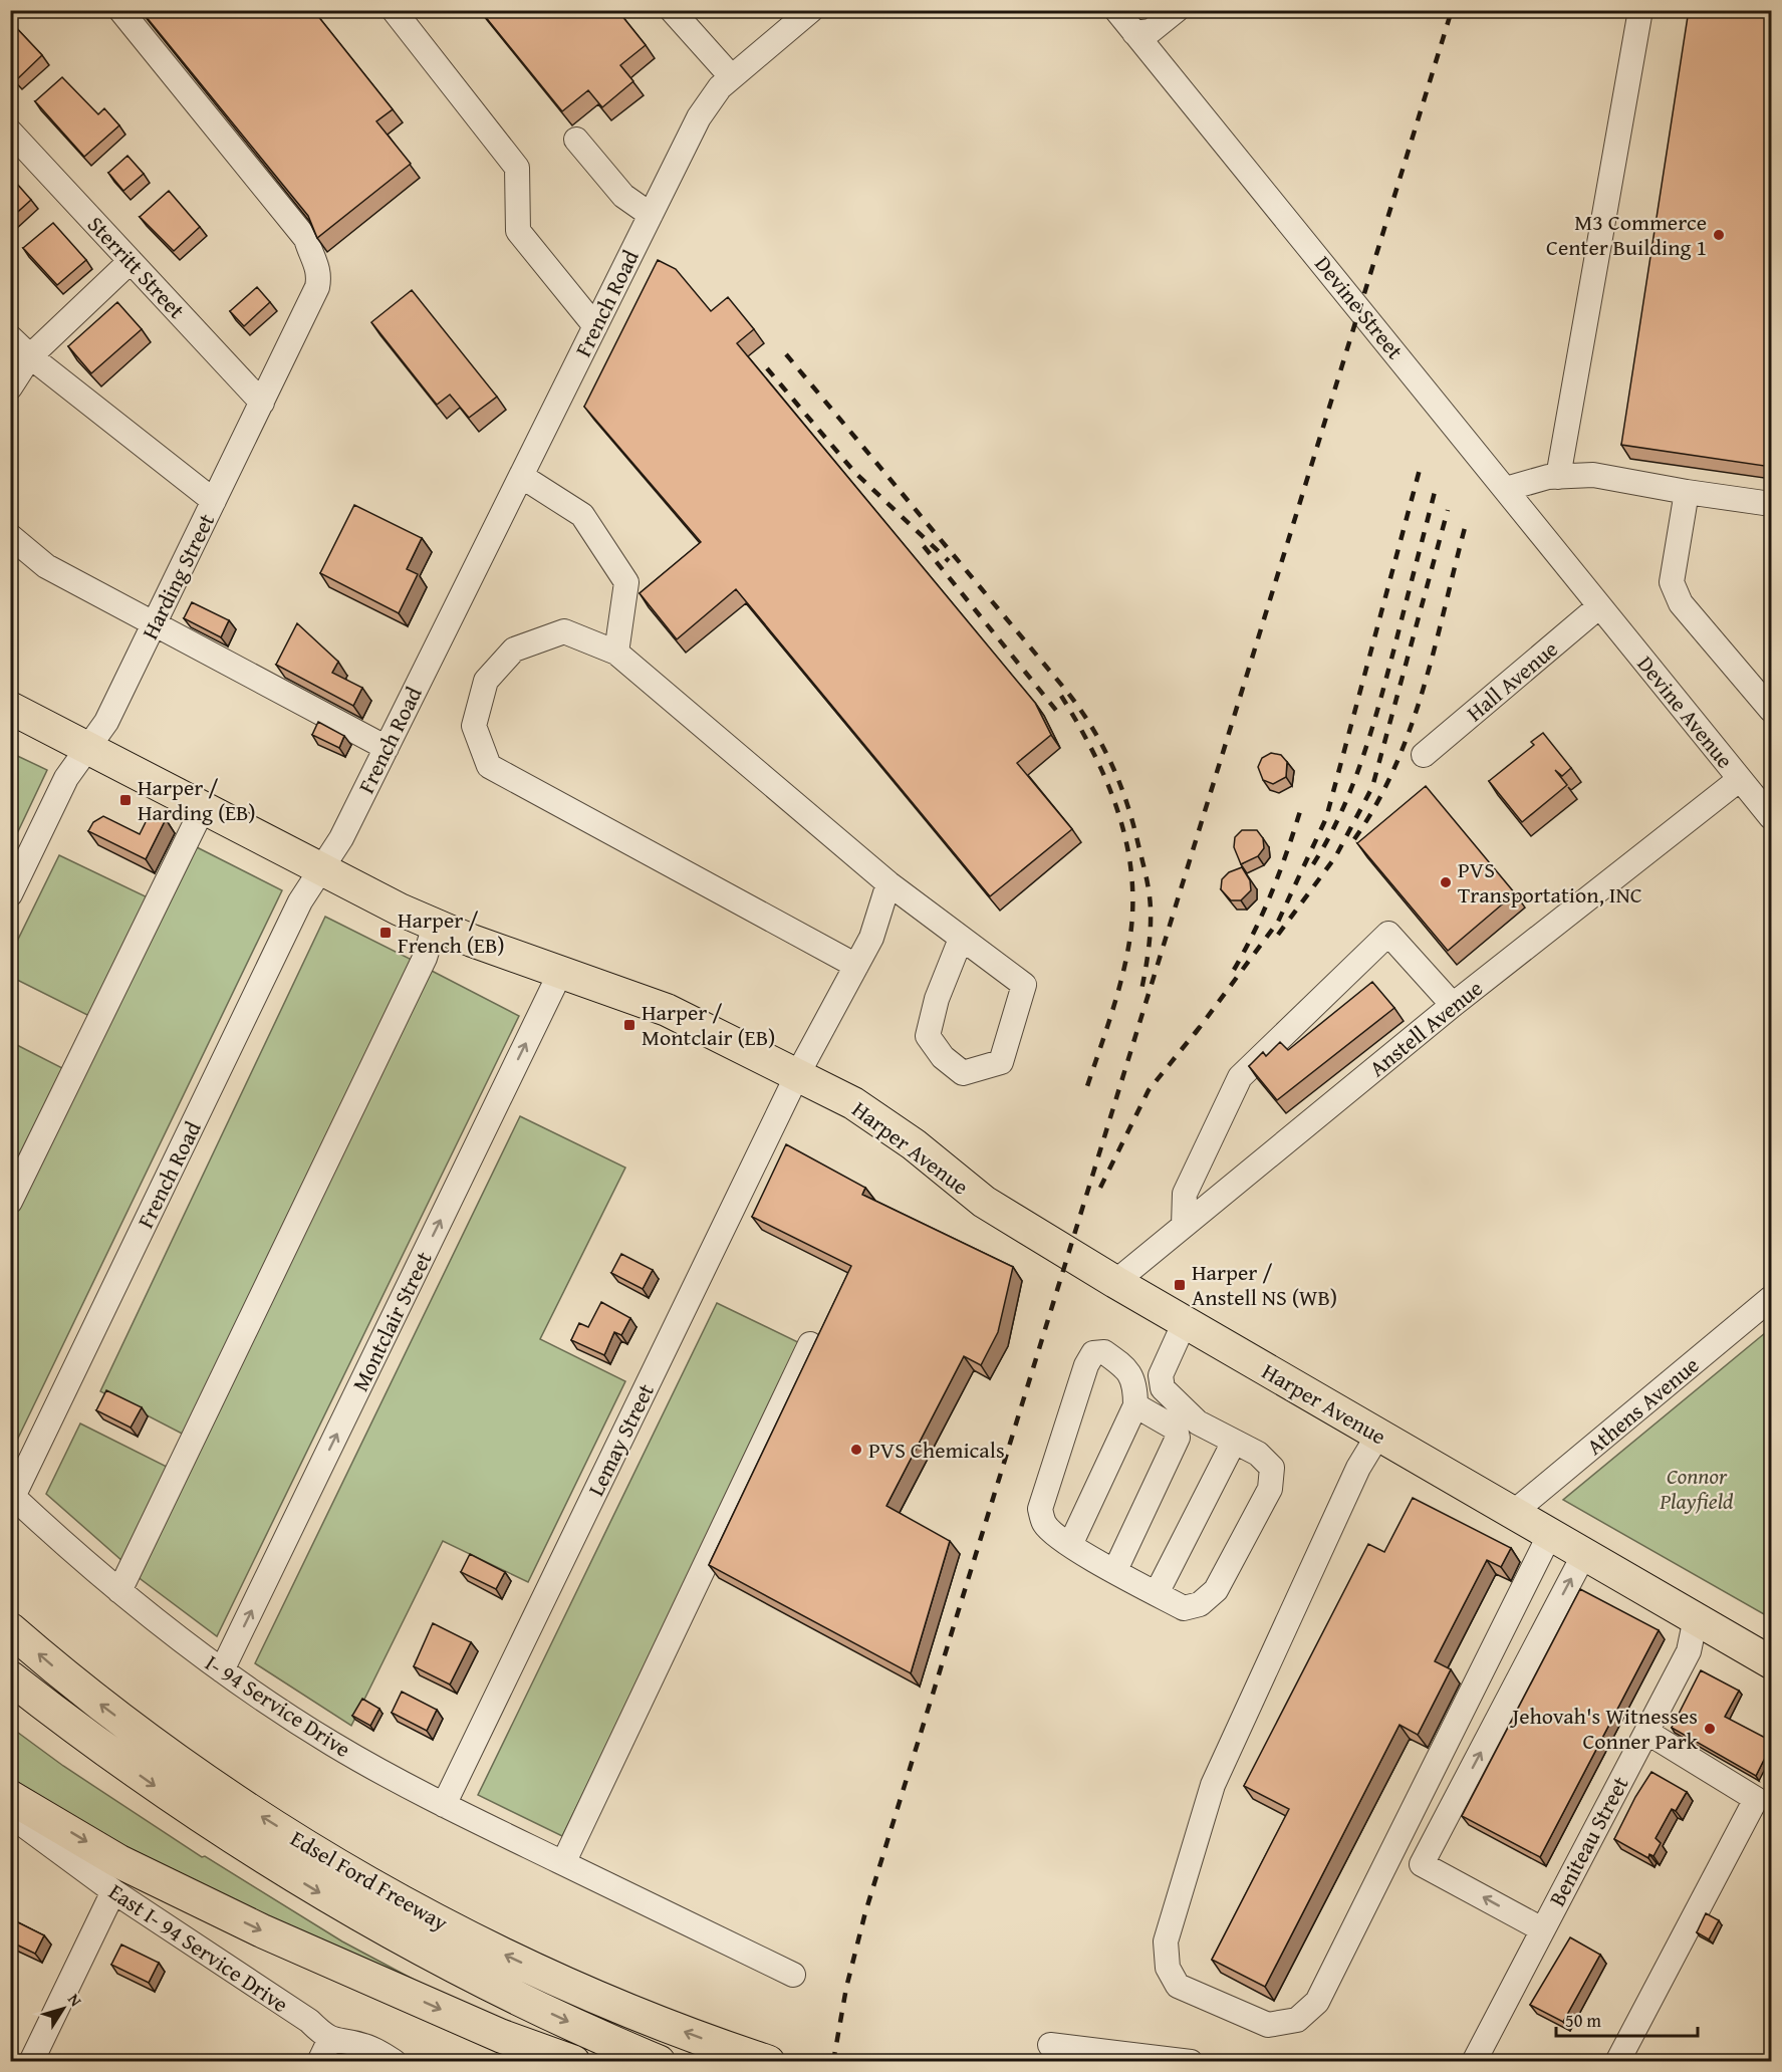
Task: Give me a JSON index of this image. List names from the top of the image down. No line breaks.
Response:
{"streets":{"highway":["Edsel Ford Freeway"],"main road":["Harper Avenue"],"street":["Sterritt Street","French Road","Devine Street","Harding Street","Hall Avenue","Devine Avenue","Anstell Avenue","Montclair Street","Athens Avenue","Lemay Street","I- 94 Service Drive","Beniteau Street","East I- 94 Service Drive"]},"crossings":[["Sterritt Street","Harding Street"],["French Road","Harper Avenue"],["French Road","I- 94 Service Drive"],["Devine Street","Hall Avenue"],["Devine Street","Devine Avenue"],["Harding Street","Harper Avenue"],["Hall Avenue","Devine Avenue"],["Devine Avenue","Anstell Avenue"],["Anstell Avenue","Harper Avenue"],["Harper Avenue","Montclair Street"],["Harper Avenue","Athens Avenue"],["Harper Avenue","Lemay Street"],["Harper Avenue","Beniteau Street"],["Montclair Street","I- 94 Service Drive"],["Lemay Street","I- 94 Service Drive"]],"parks":["Connor Playfield"],"places":{"other":["M3 Commerce Center Building 1","PVS Transportation, INC","PVS Chemicals","Jehovah's Witnesses Conner Park"],"transit":["Harper / Harding (EB)","Harper / French (EB)","Harper / Montclair (EB)","Harper / Anstell NS (WB)"]},"scale_bar":"50 m","north":"top right"}
